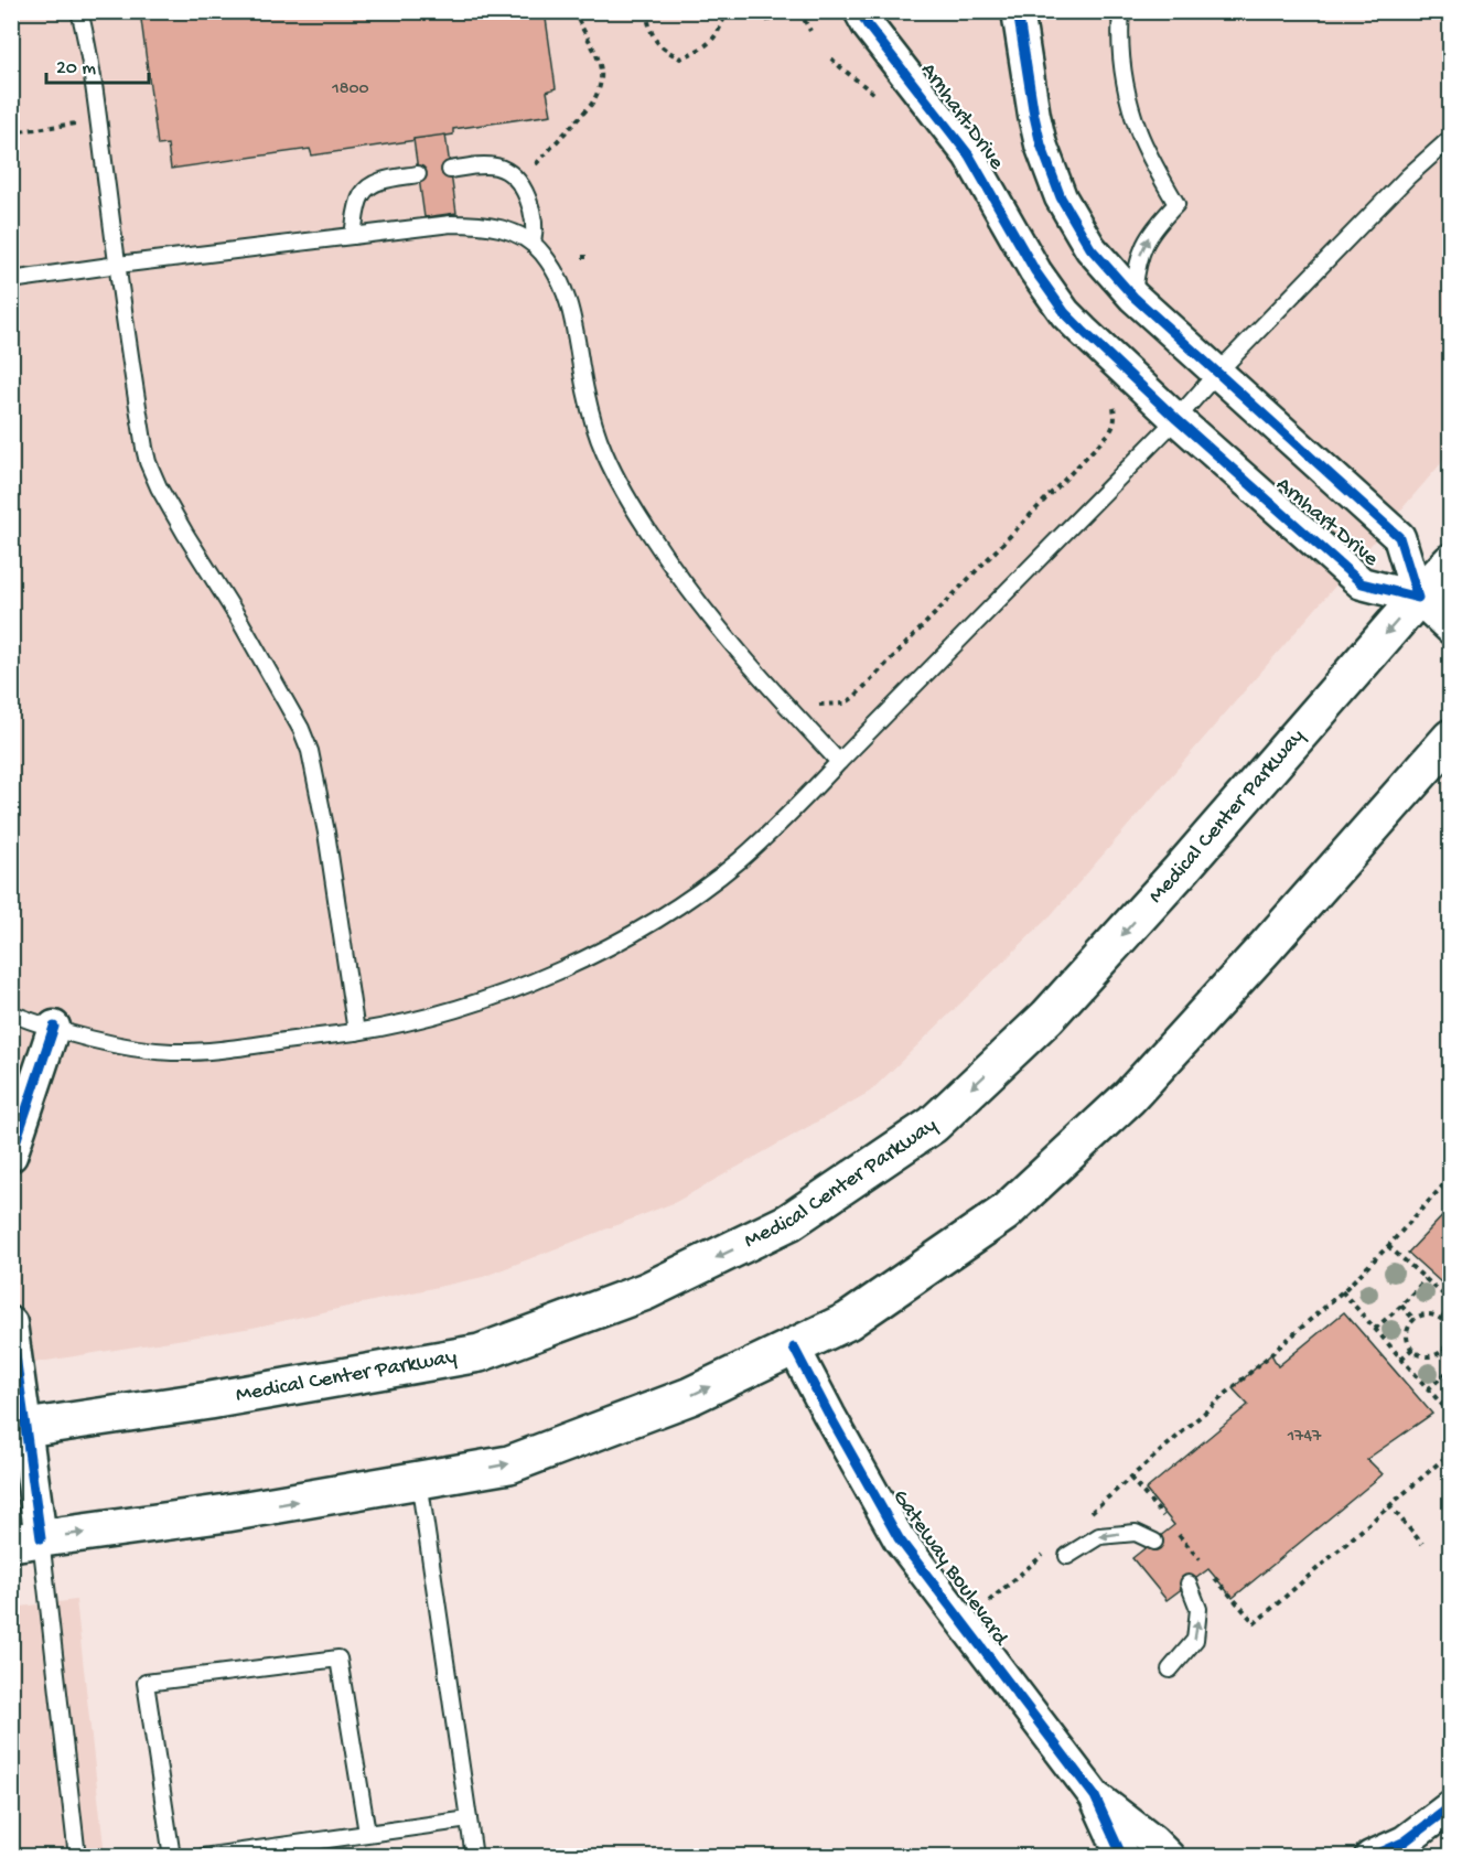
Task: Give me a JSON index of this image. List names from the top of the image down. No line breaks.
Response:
{"streets":{"main road":["Medical Center Parkway"],"street":["Arnhart Drive","Gateway Boulevard"]},"crossings":[["Arnhart Drive","Medical Center Parkway"]],"house_numbers":["1800","1747"],"scale_bar":"20 m"}
